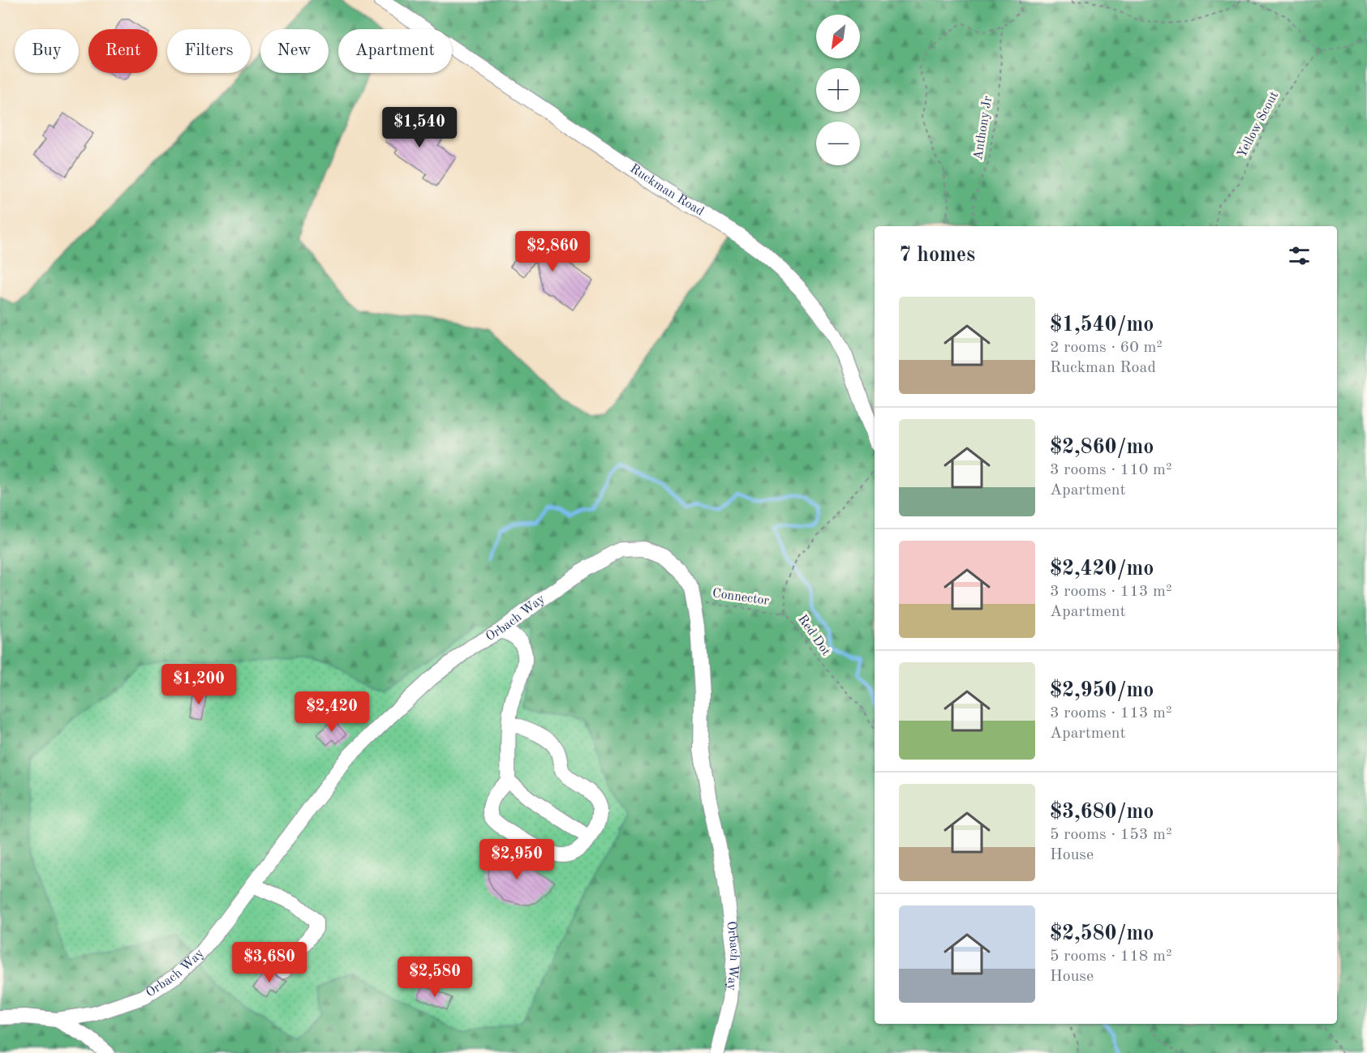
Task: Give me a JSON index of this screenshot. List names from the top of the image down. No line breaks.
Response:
{"streets":{"street":["Ruckman Road","Orbach Way"],"path":["Yellow Scout","Anthony Jr","Connector","Red Dot"]},"crossings":[["Connector","Orbach Way"],["Connector","Red Dot"]],"north":"bottom left","page":{"map_buttons":["+","−"],"chip":["Buy","Rent","Filters","New","Apartment"],"price":["$1,540","$2,860","$1,200","$2,420","$2,950","$3,680","$2,580"],"heading":"7 homes","list":[{"name":"$1,540/mo","note":"2 rooms · 60 m² · Ruckman Road"},{"name":"$2,860/mo","note":"3 rooms · 110 m² · Apartment"},{"name":"$2,420/mo","note":"3 rooms · 113 m² · Apartment"},{"name":"$2,950/mo","note":"3 rooms · 113 m² · Apartment"},{"name":"$3,680/mo","note":"5 rooms · 153 m² · House"},{"name":"$2,580/mo","note":"5 rooms · 118 m² · House"}]}}
